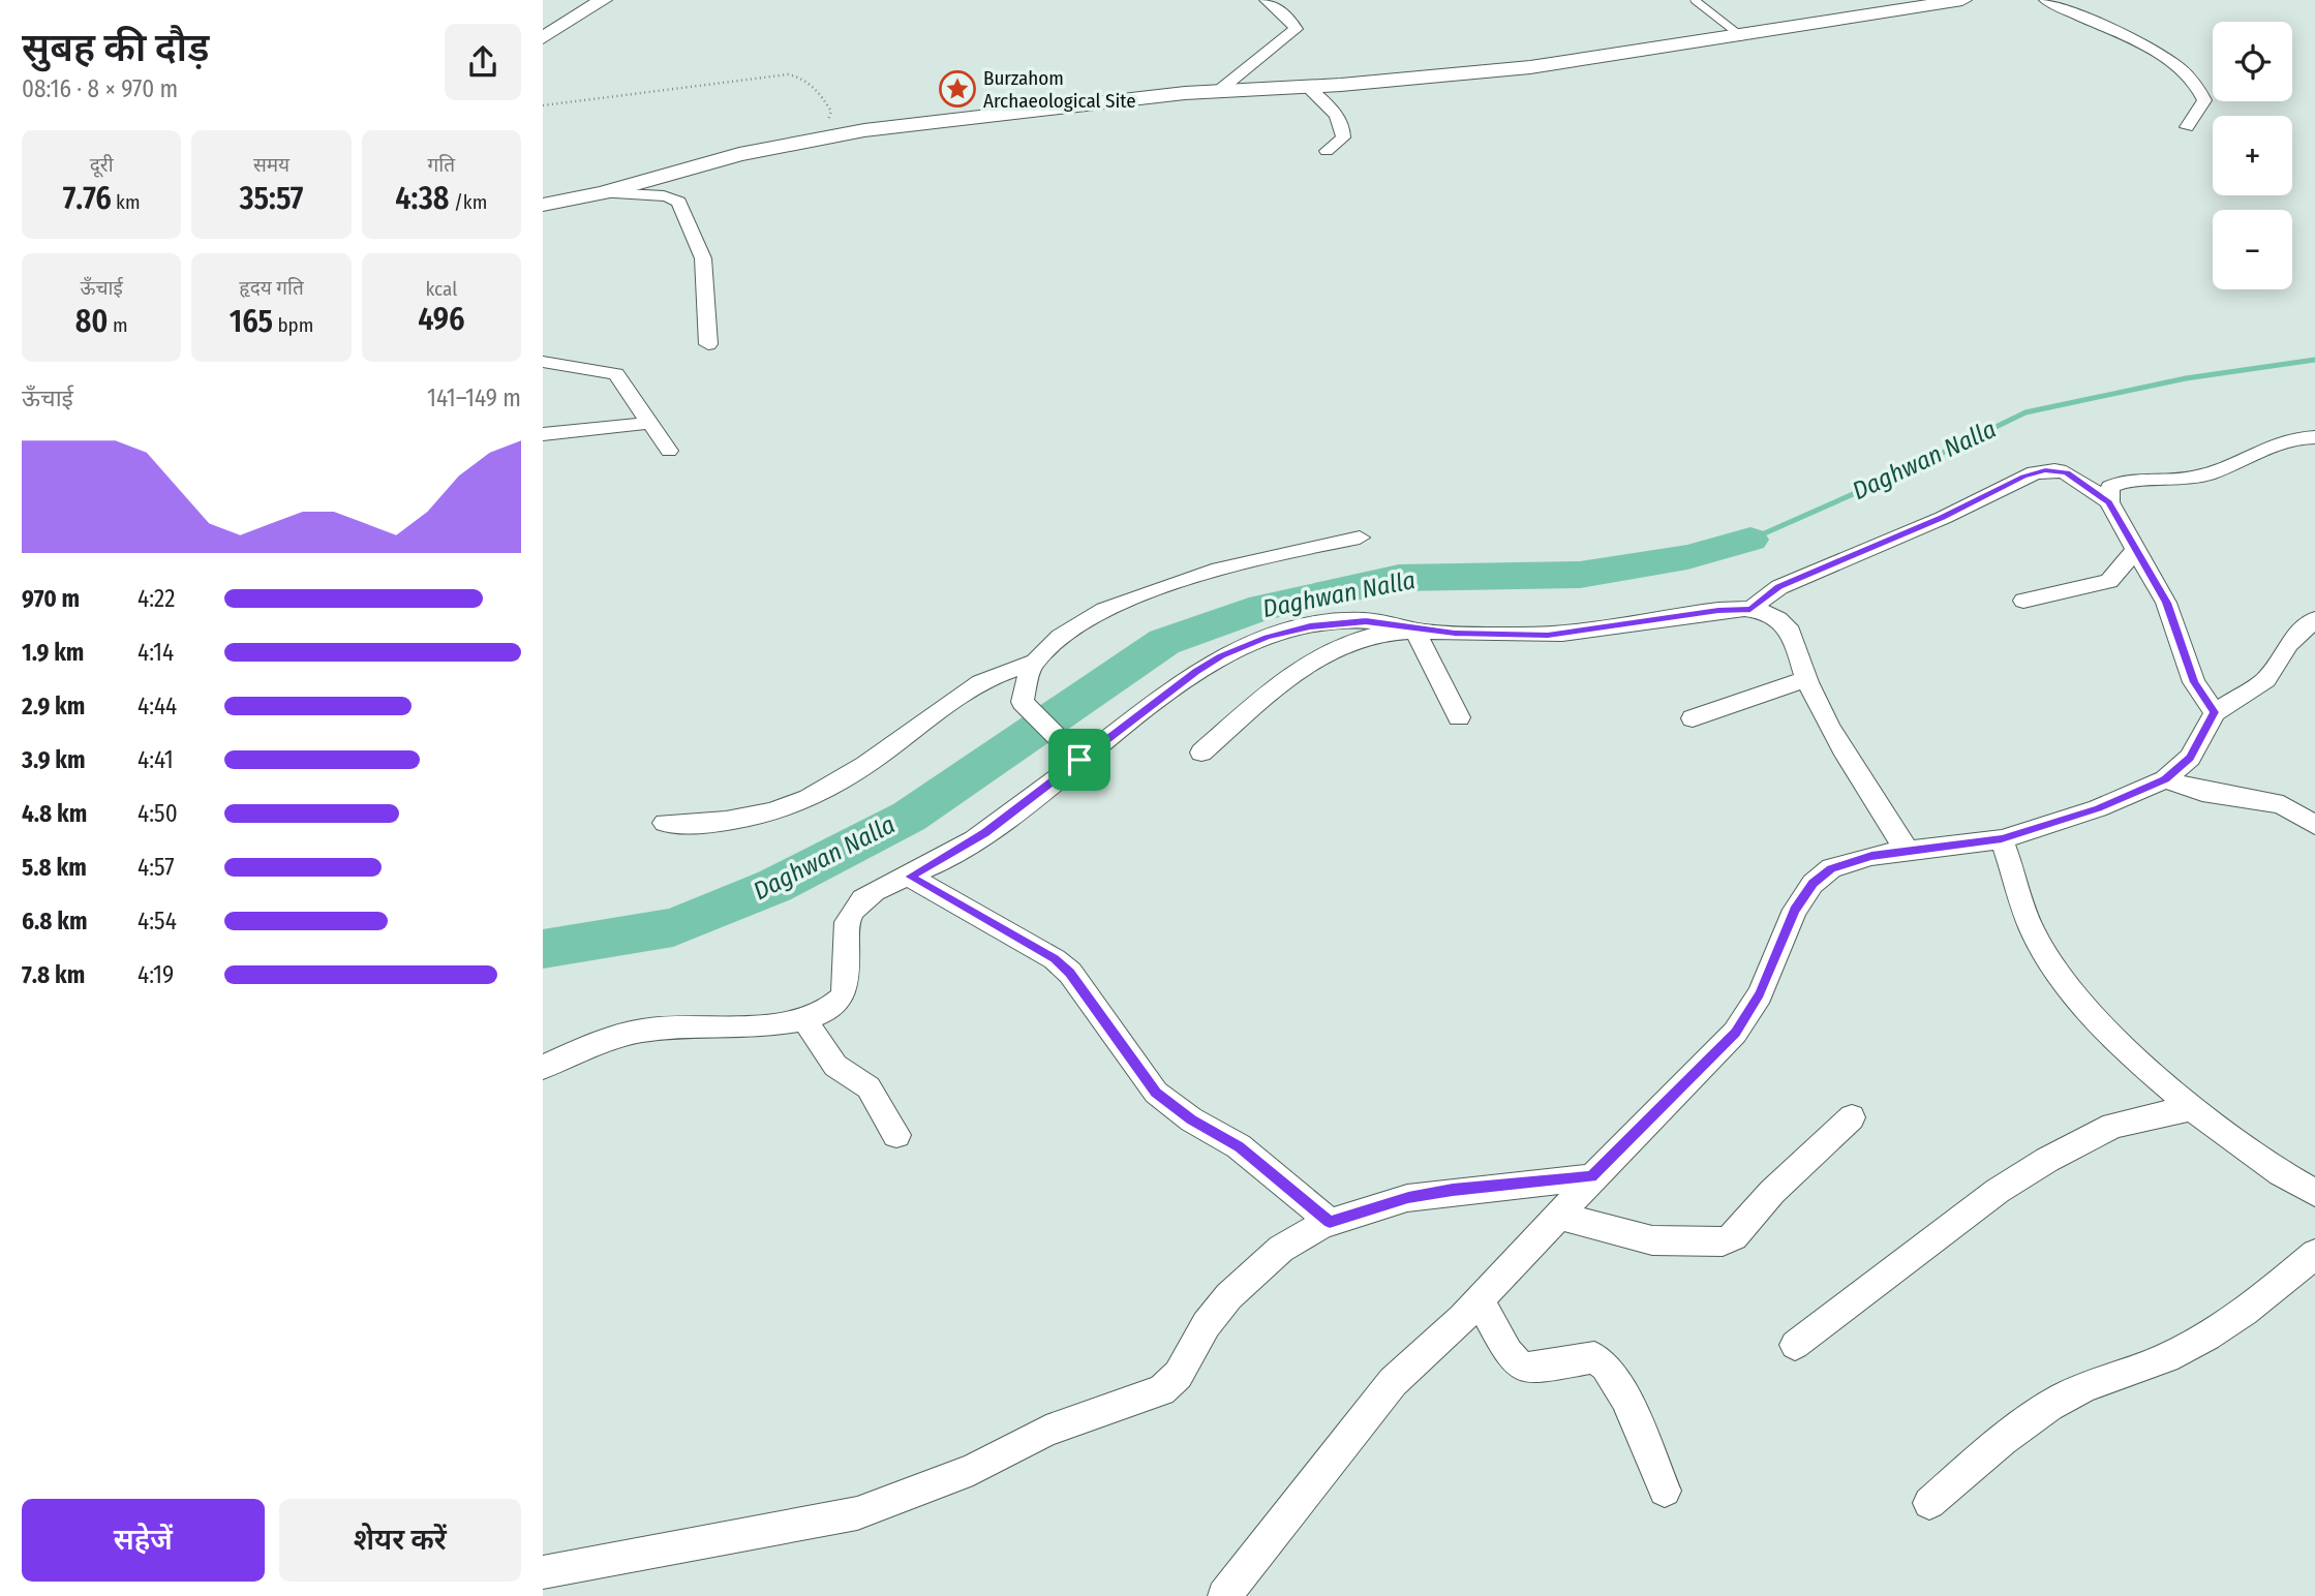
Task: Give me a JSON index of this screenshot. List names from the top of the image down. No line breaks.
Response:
{"water":["Daghwan Nalla"],"places":{"place":["Burzahom Archaeological Site"]},"page":{"heading":["सुबह की दौड़","08:16 · 8 × 970 m"],"map_buttons":["+","−"],"stats":[["दूरी","7.76 km"],["समय","35:57"],["गति","4:38 /km"],["ऊँचाई","80 m"],["हृदय गति","165 bpm"],["kcal","496"]],"chart":["ऊँचाई","141–149 m"],"list":[{"name":"970 m","note":"4:22"},{"name":"1.9 km","note":"4:14"},{"name":"2.9 km","note":"4:44"},{"name":"3.9 km","note":"4:41"},{"name":"4.8 km","note":"4:50"},{"name":"5.8 km","note":"4:57"},{"name":"6.8 km","note":"4:54"},{"name":"7.8 km","note":"4:19"}],"buttons":["सहेजें","शेयर करें"]}}
